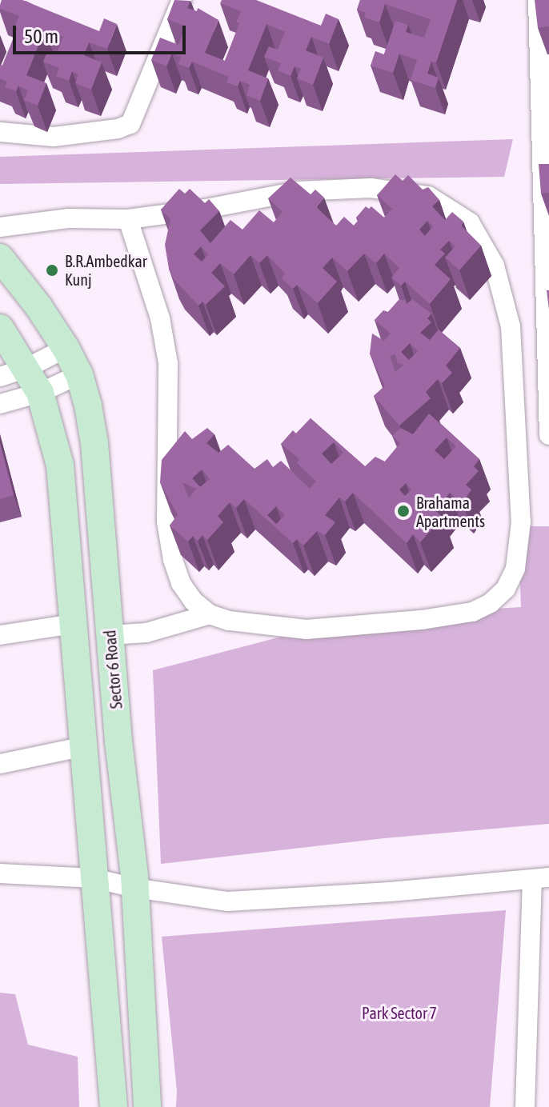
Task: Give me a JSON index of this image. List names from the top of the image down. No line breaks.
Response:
{"streets":{"street":["Sector 6 Road"]},"parks":["Park Sector 7"],"places":["B.R.Ambedkar Kunj","Brahama Apartments"],"scale_bar":"50 m"}
